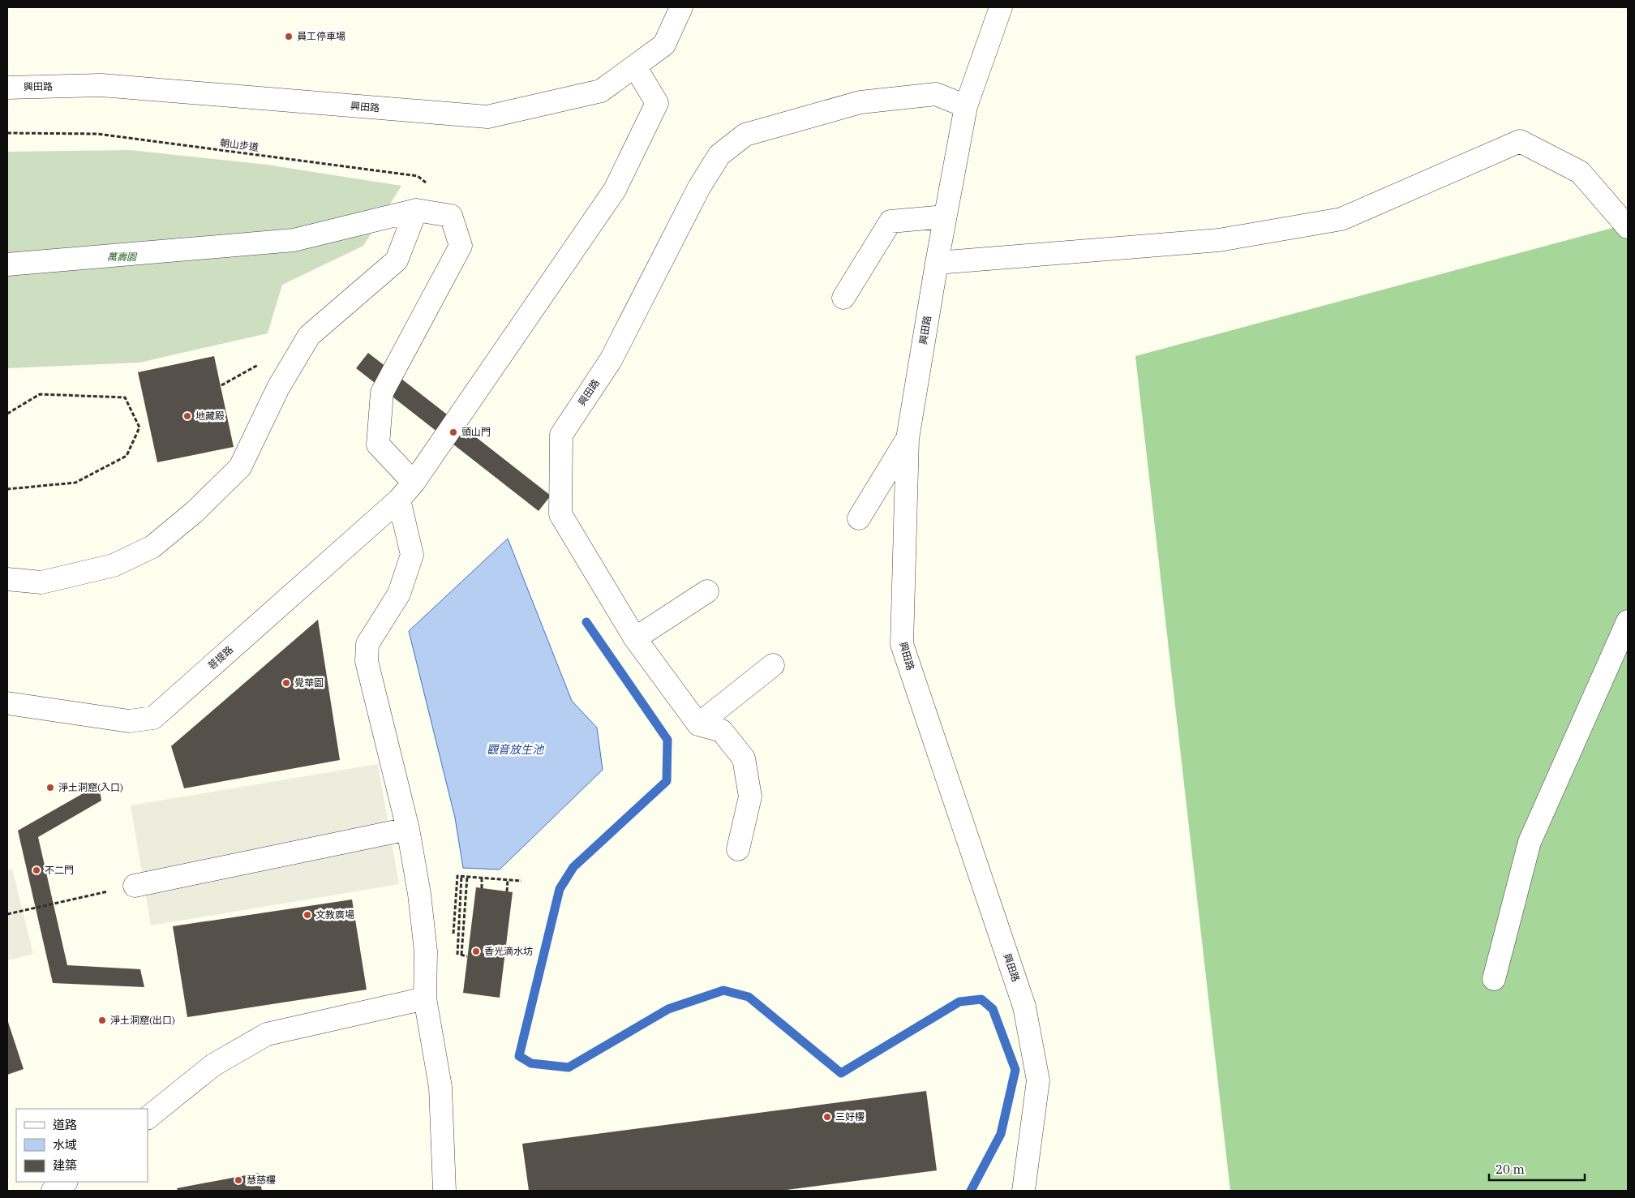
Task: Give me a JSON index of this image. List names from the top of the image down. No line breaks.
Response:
{"streets":{"street":["興田路","菩提路"],"path":["朝山步道"]},"crossings":[["興田路","菩提路"]],"water":["觀音放生池"],"parks":["萬壽園"],"places":["員工停車場","地藏殿","頭山門","覺華園","淨土洞窟(入口)","不二門","文教廣場","香光滴水坊","淨土洞窟(出口)","三好樓","慧慈樓"],"legend":["道路","水域","建築"],"scale_bar":"20 m"}
